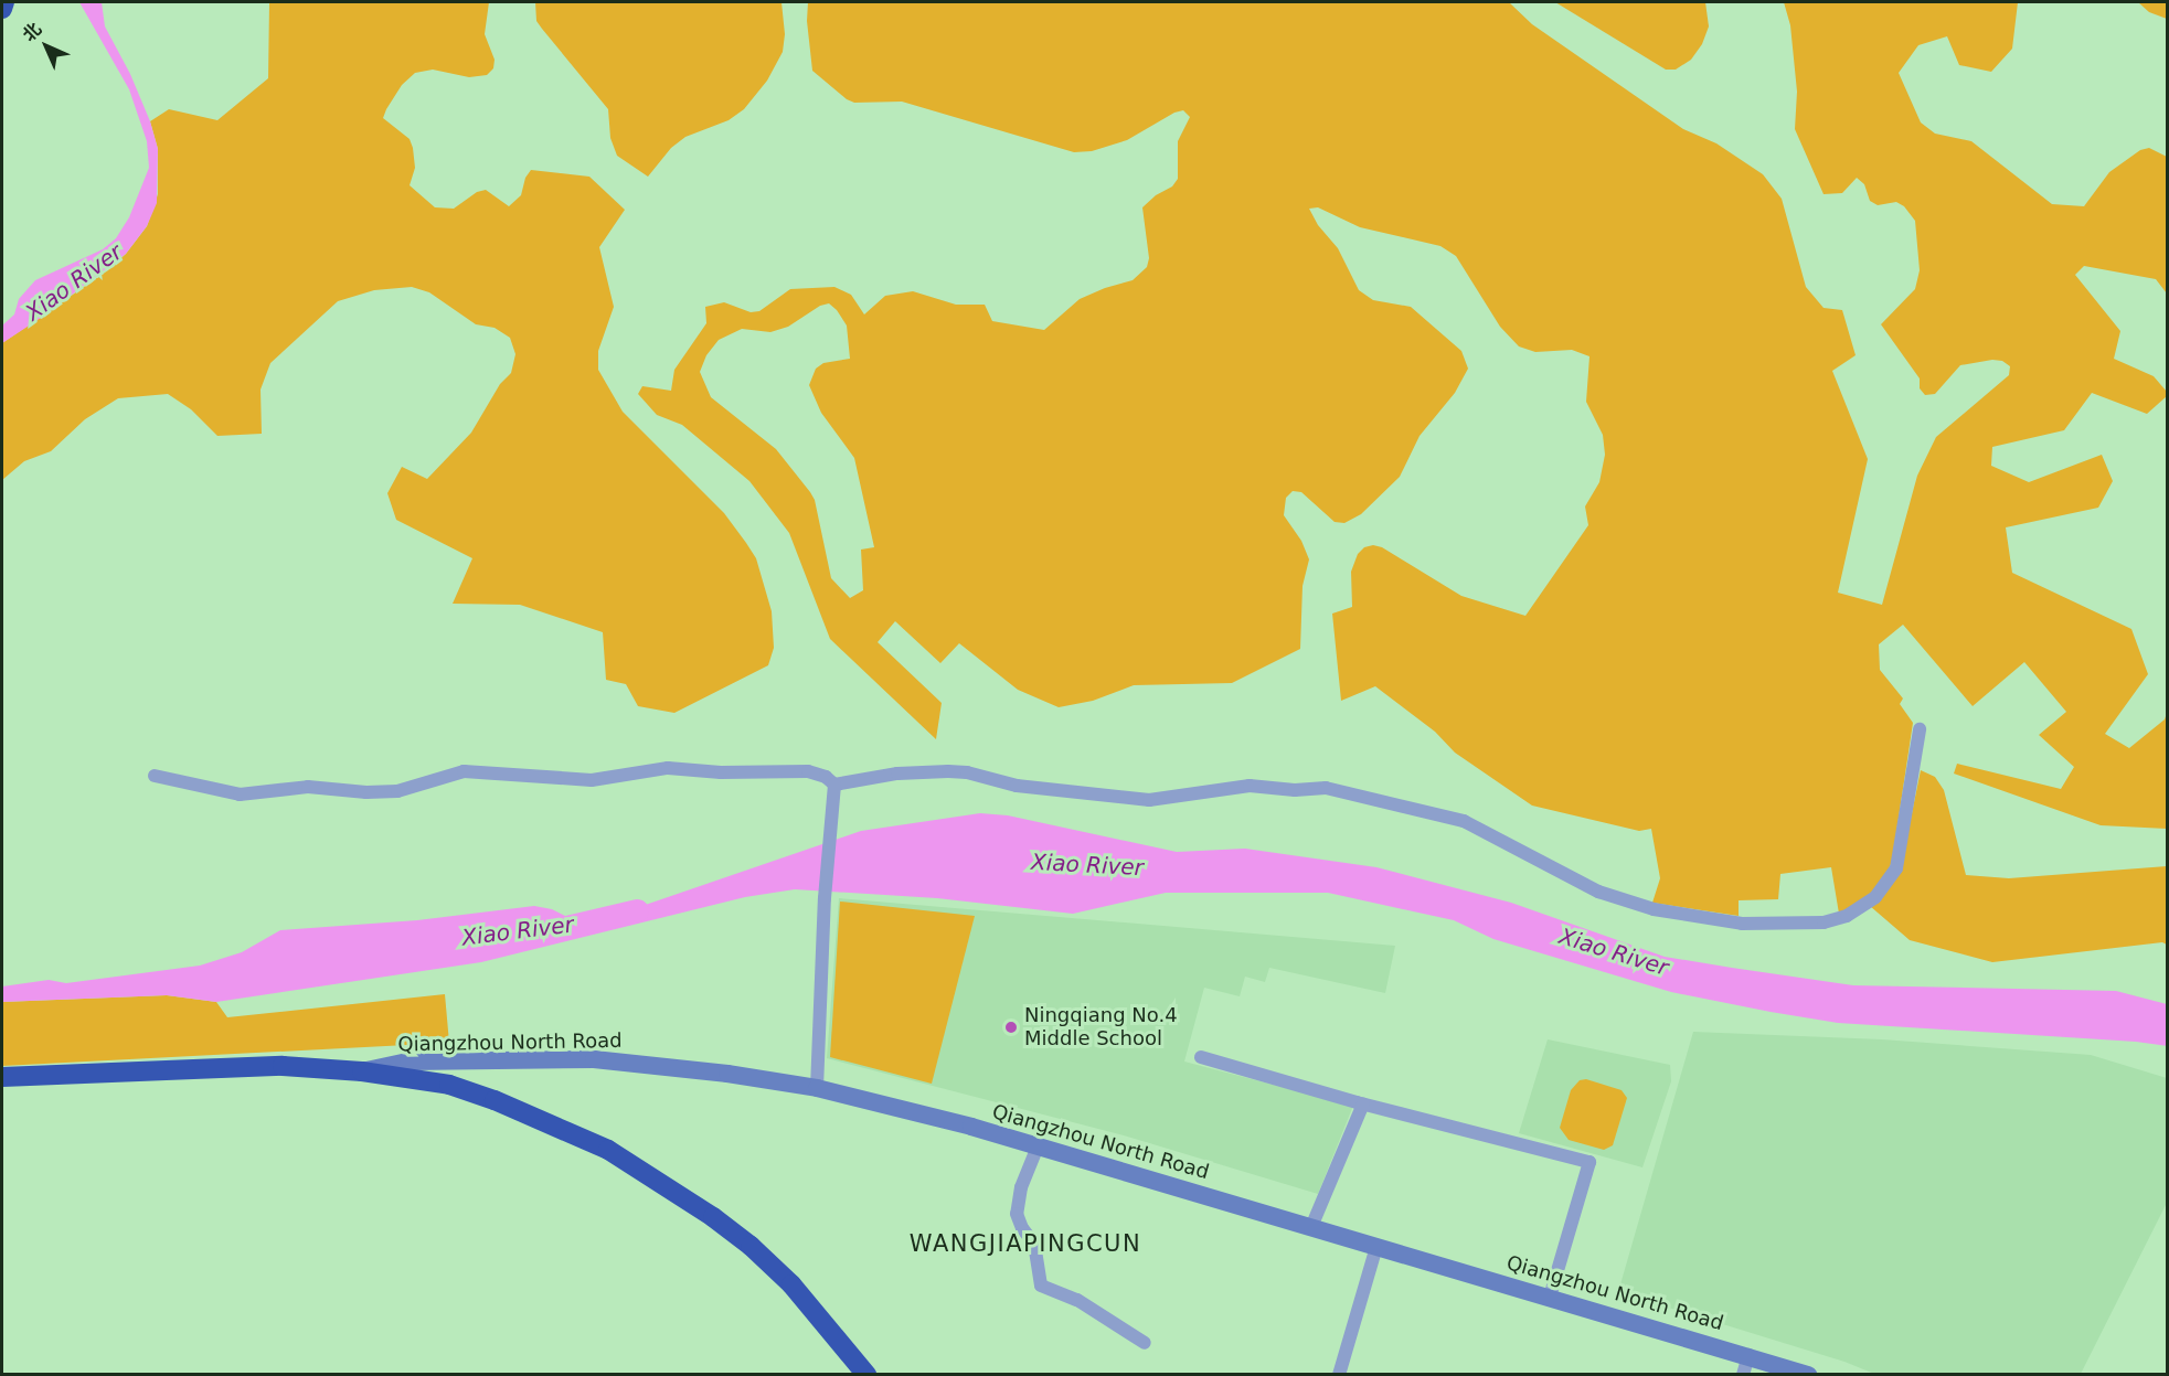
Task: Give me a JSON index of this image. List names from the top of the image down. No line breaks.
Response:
{"streets":{"main road":["Qiangzhou North Road"]},"districts":["WANGJIAPINGCUN"],"water":["Xiao River"],"places":["Ningqiang No.4 Middle School"],"north":"top left"}
